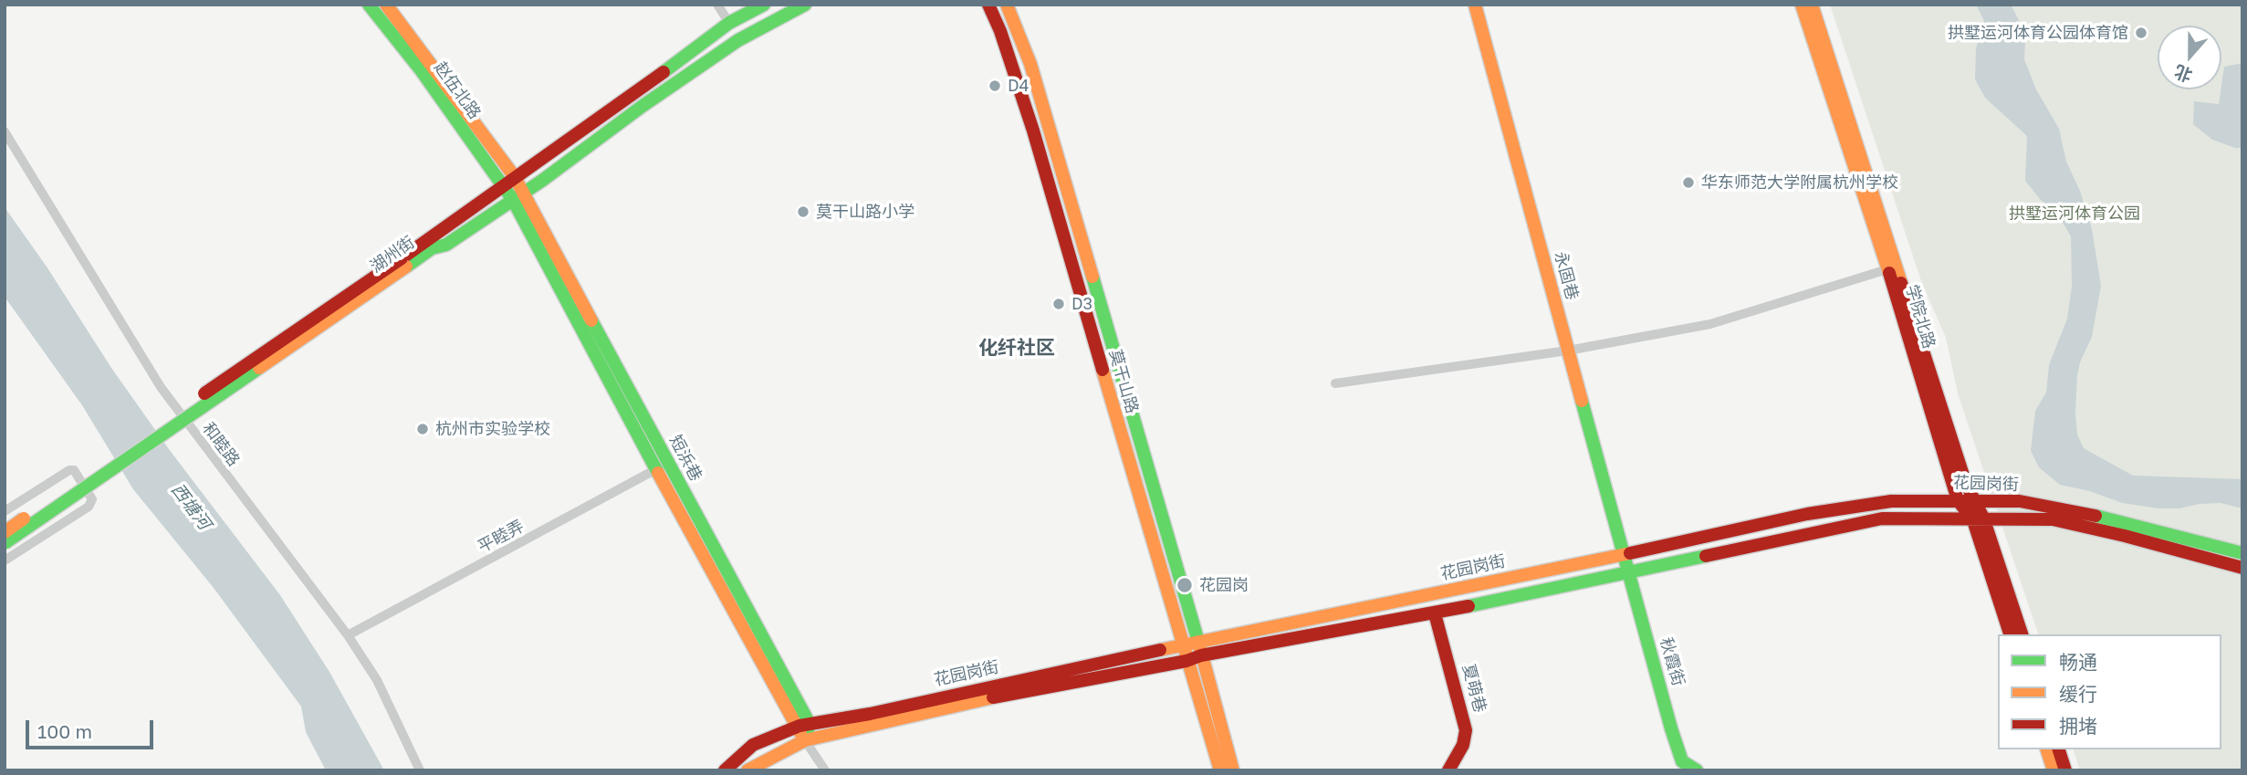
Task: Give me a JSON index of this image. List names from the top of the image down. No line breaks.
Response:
{"streets":{"main road":["赵伍北路","湖州街","永固巷","学院北路","莫干山路","短浜巷","花园岗街","秋霞街","夏萌巷"],"street":["和睦路","平睦弄"]},"crossings":[["赵伍北路","湖州街"],["赵伍北路","短浜巷"],["湖州街","短浜巷"],["永固巷","花园岗街"],["永固巷","秋霞街"],["学院北路","花园岗街"],["莫干山路","花园岗街"],["和睦路","平睦弄"],["短浜巷","花园岗街"],["短浜巷","平睦弄"],["花园岗街","秋霞街"],["花园岗街","夏萌巷"]],"districts":["化纤社区"],"water":["西塘河"],"parks":["拱墅运河体育公园"],"places":["拱墅运河体育公园体育馆","D4","华东师范大学附属杭州学校","莫干山路小学","D3","杭州市实验学校","花园岗"],"legend":["畅通","缓行","拥堵"],"scale_bar":"100 m","north":"bottom"}
